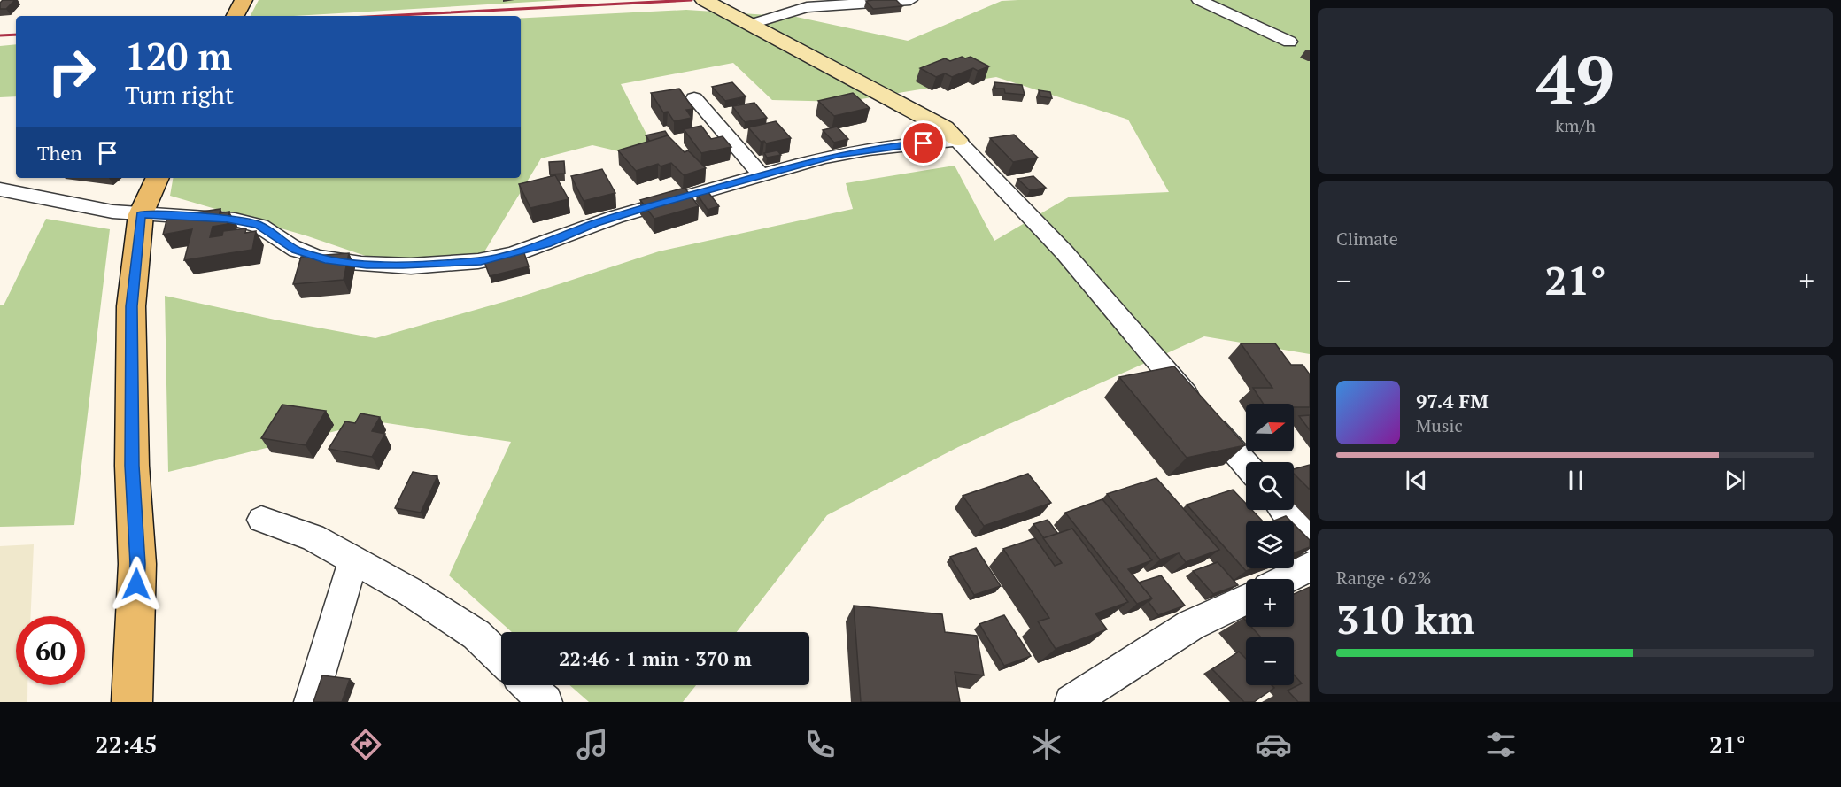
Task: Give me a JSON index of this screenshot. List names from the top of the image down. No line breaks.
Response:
{"north":"right","page":{"tile":[["49","km/h"],"Climate",["Range · 62%","310 km"]],"turn":["120 m","Turn right"],"then":"Then","heat":["−","21°","+"],"song":["97.4 FM","Music"],"map_buttons":["+","−"],"limit":"60","trip":"22:46 · 1 min · 370 m","tabs":["22:45","21°"]}}
